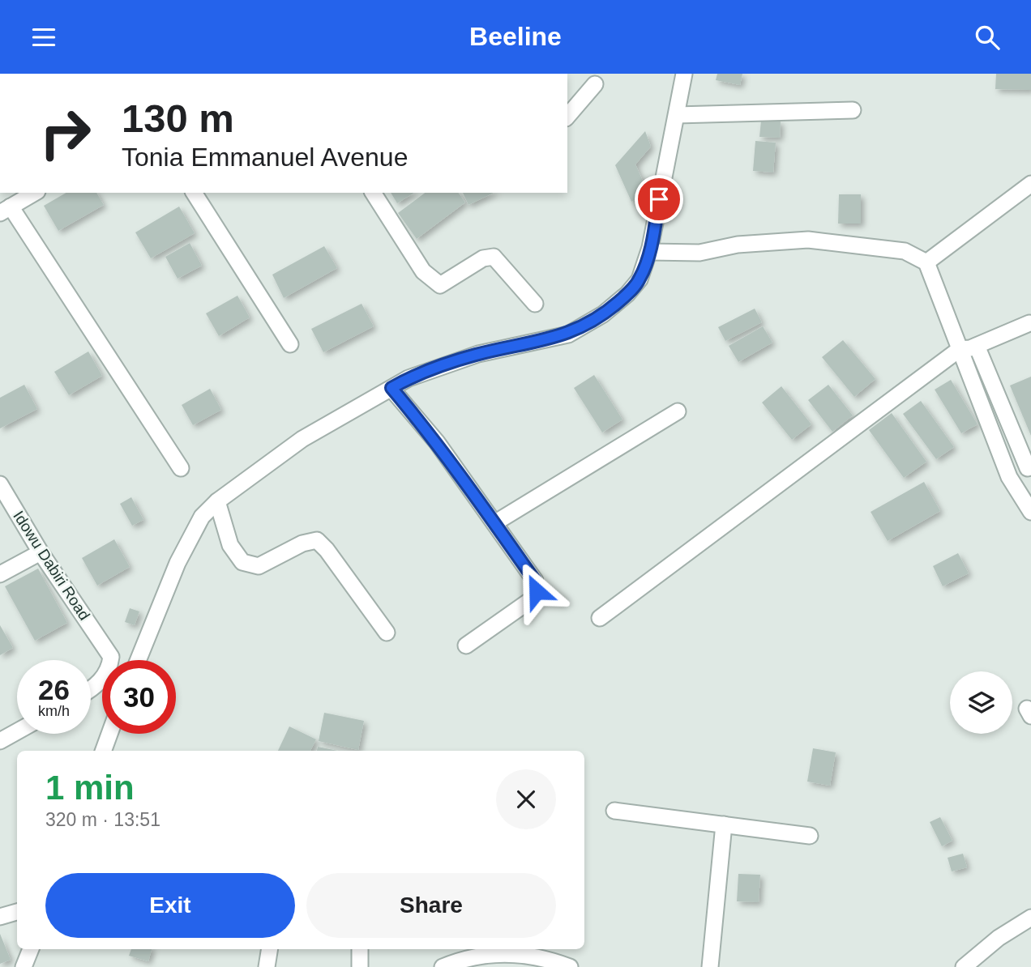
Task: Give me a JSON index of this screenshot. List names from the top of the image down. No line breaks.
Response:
{"streets":{"street":["Idowu Dabiri Road"]},"page":{"header":"Beeline","turn":["130 m","Tonia Emmanuel Avenue"],"speed":"26 km/h","limit":"30","heading":["1 min","320 m · 13:51"],"buttons":["Exit","Share"]}}
